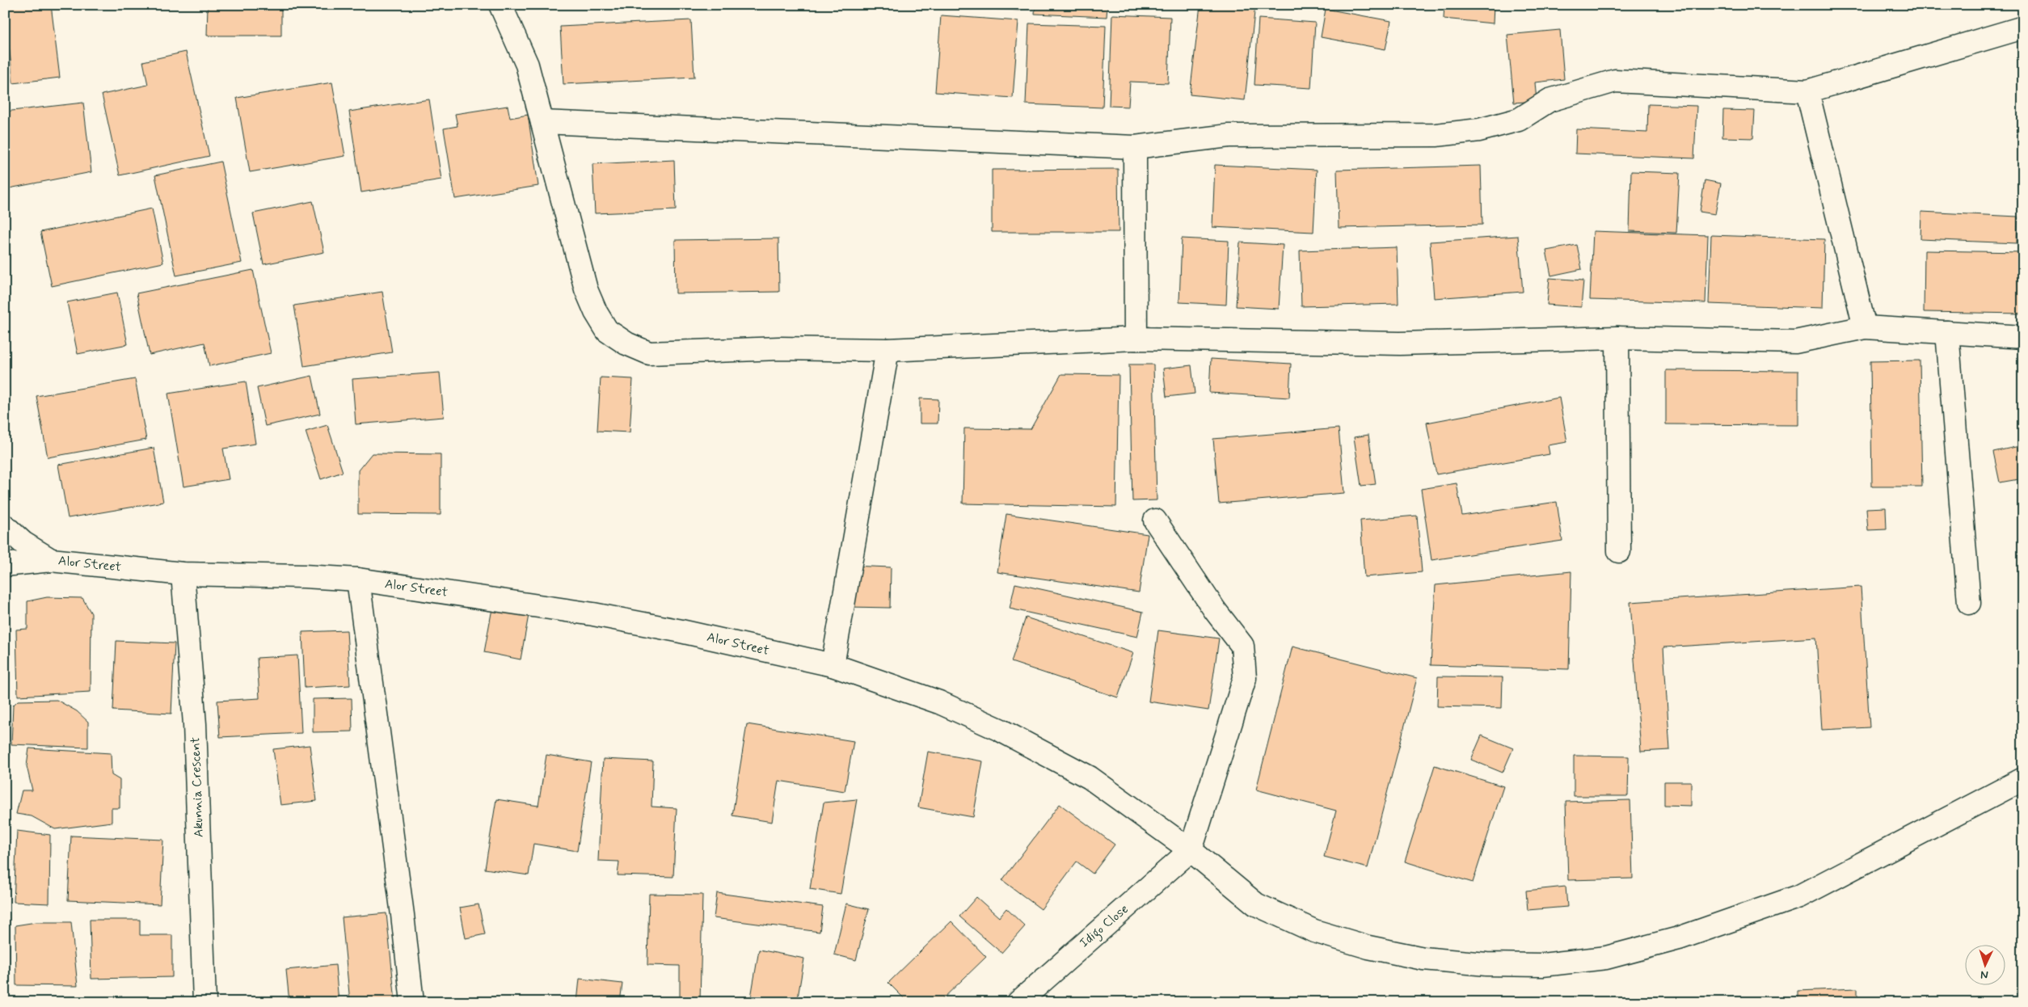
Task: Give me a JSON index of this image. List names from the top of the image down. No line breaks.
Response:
{"streets":{"street":["Alor Street","Akunnia Crescent","Idigo Close"]},"crossings":[["Alor Street","Akunnia Crescent"],["Alor Street","Idigo Close"]],"north":"bottom"}
